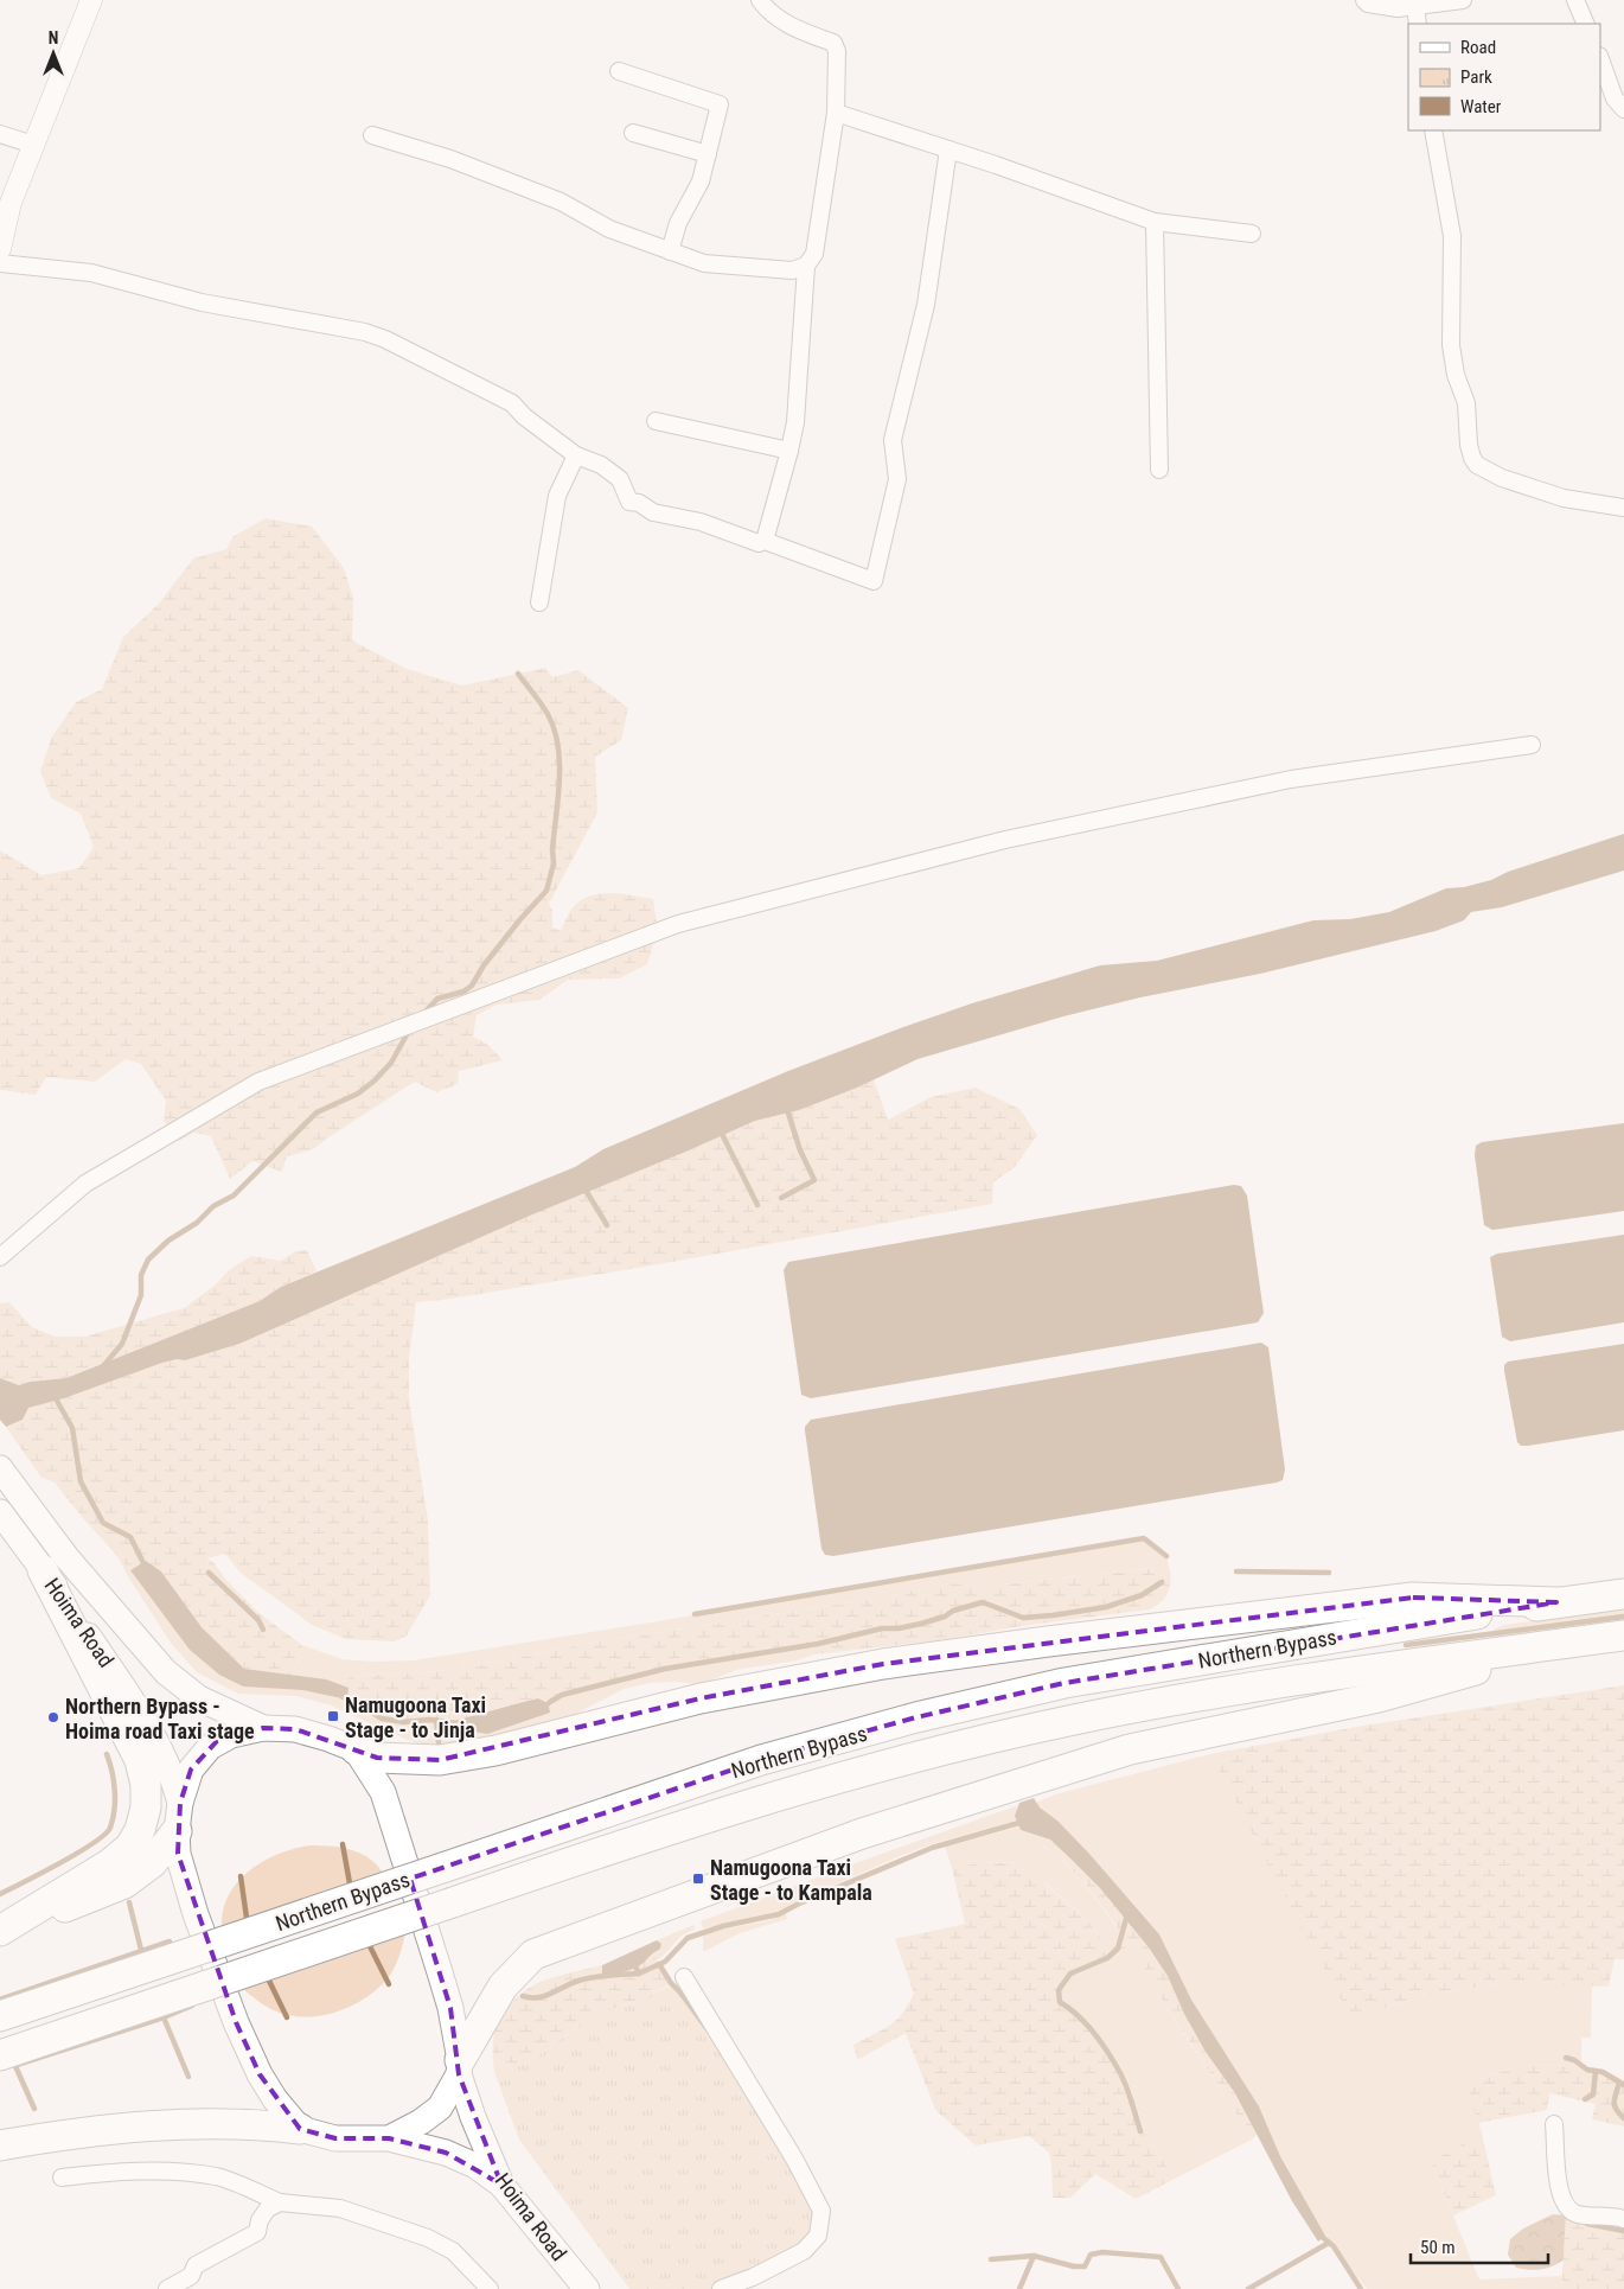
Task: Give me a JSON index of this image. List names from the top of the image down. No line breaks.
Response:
{"streets":{"highway":["Northern Bypass"],"main road":["Hoima Road"]},"places":{"transit":["Namugoona Taxi Stage - to Jinja","Namugoona Taxi Stage - to Kampala"],"other":["Northern Bypass - Hoima road Taxi stage"]},"legend":["Road","Park","Water"],"scale_bar":"50 m","north":"top"}
